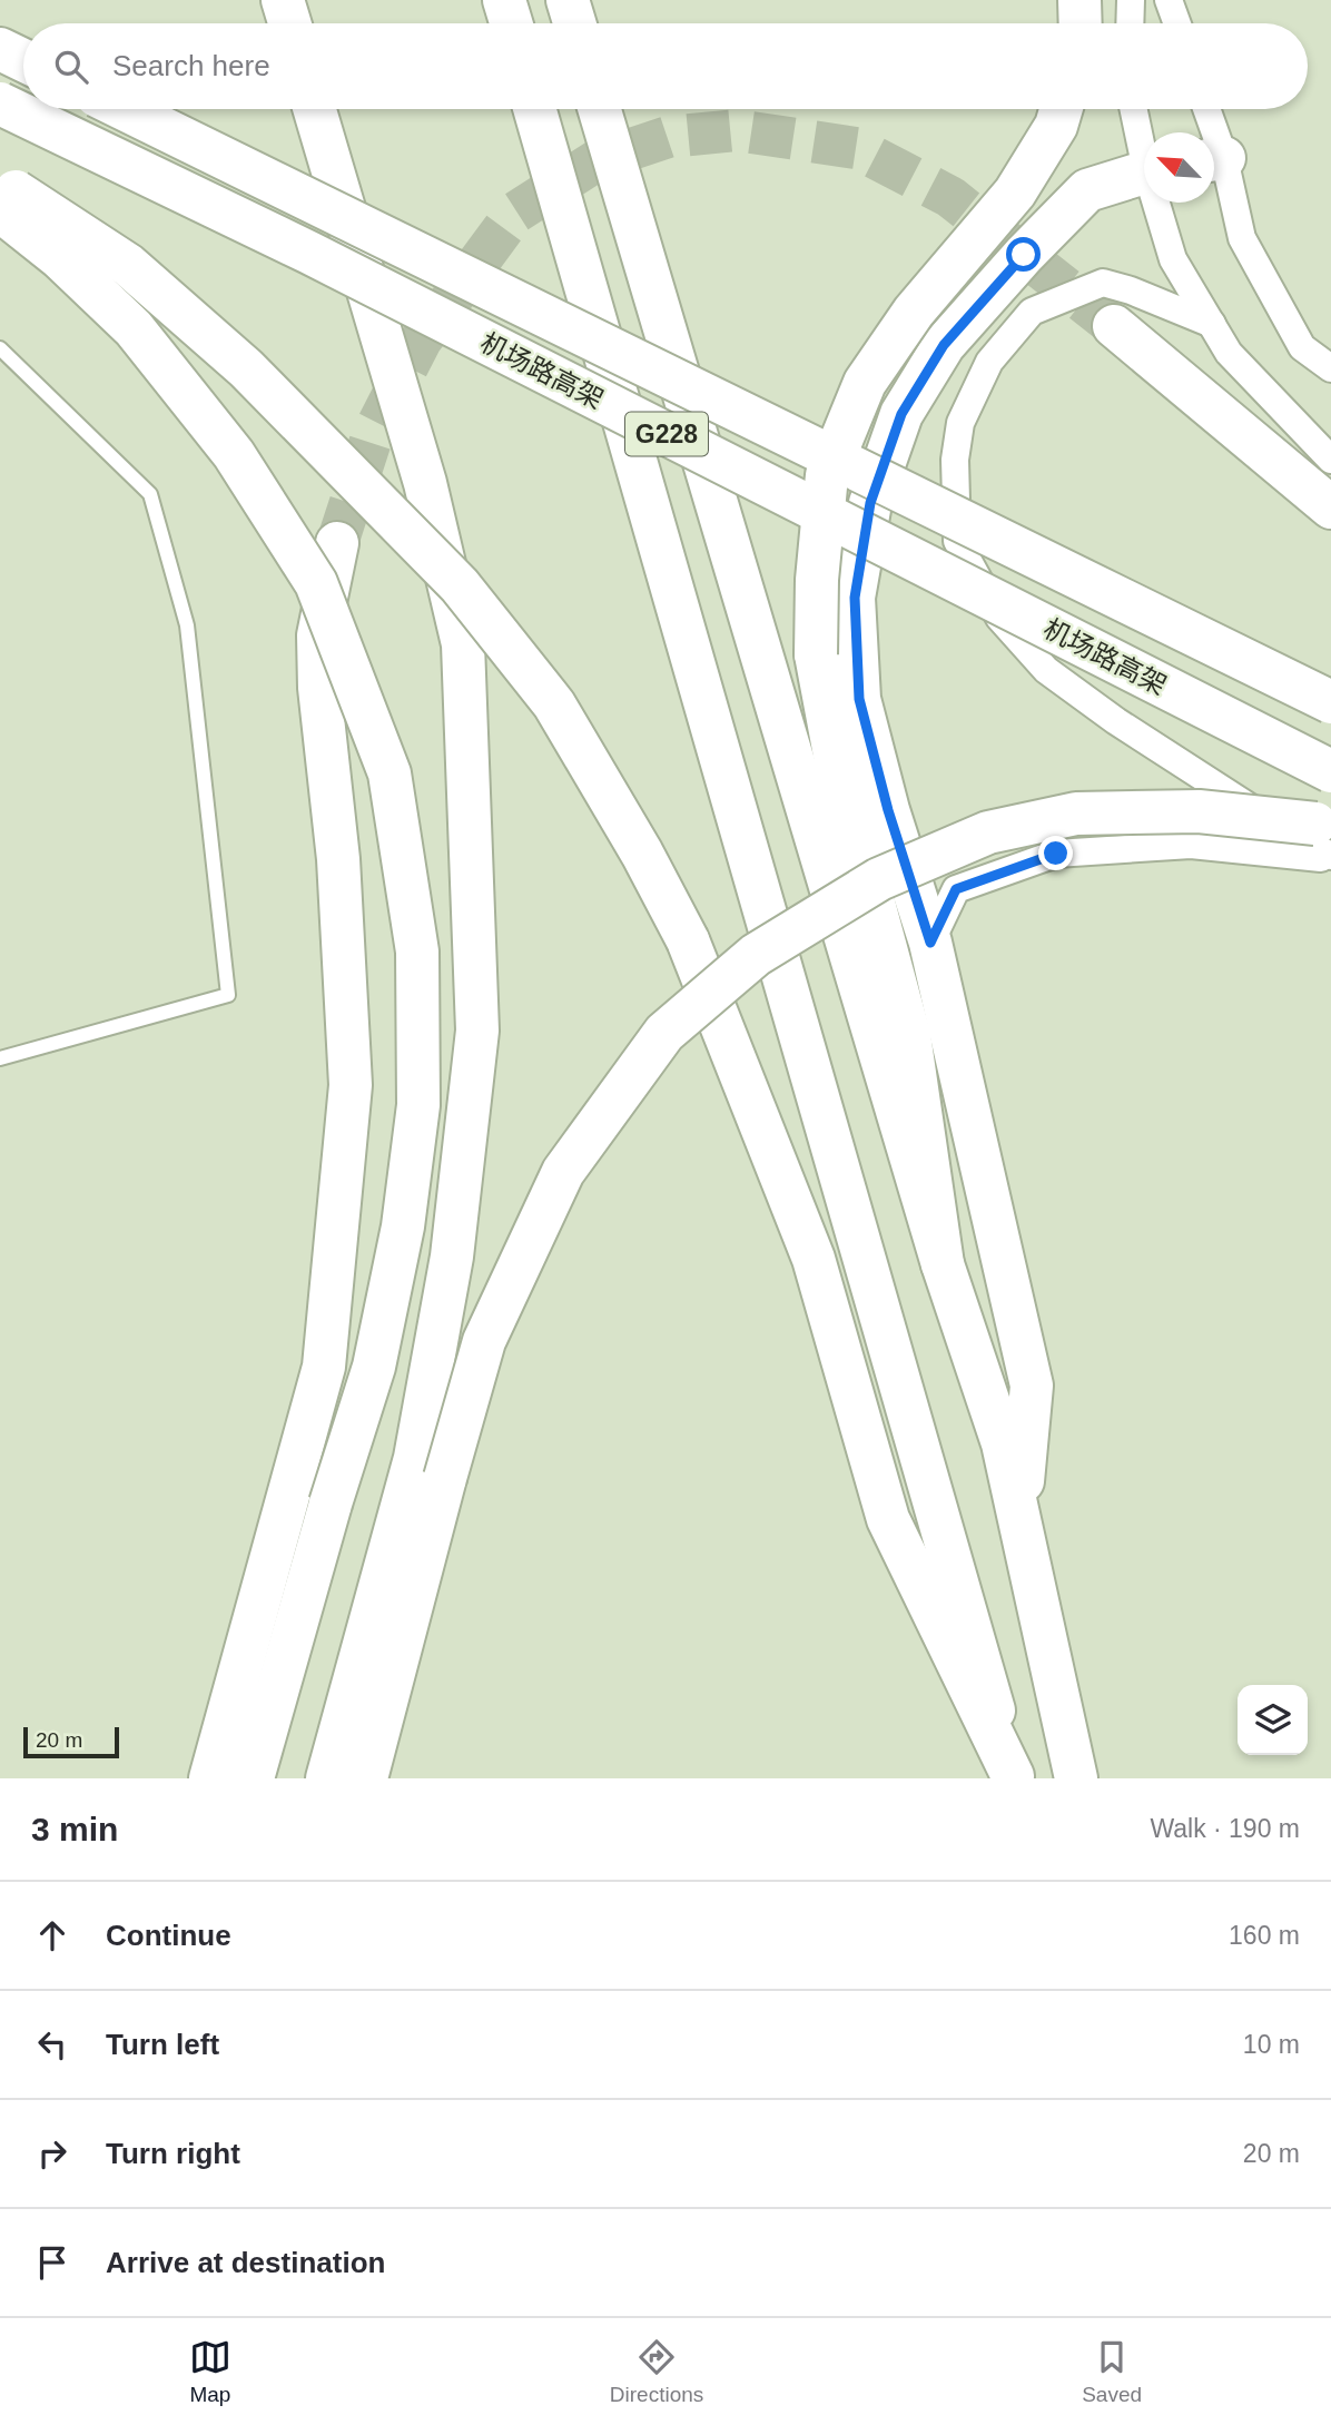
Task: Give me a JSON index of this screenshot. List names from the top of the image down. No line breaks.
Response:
{"streets":{"main road":["机场路高架","G228"]},"scale_bar":"20 m","north":"top left","page":{"search":"Search here","scale":"20 m","heading":["3 min","Walk · 190 m"],"list":[["Continue","160 m"],["Turn left","10 m"],["Turn right","20 m"],"Arrive at destination"],"nav":["Map","Directions","Saved"]}}
